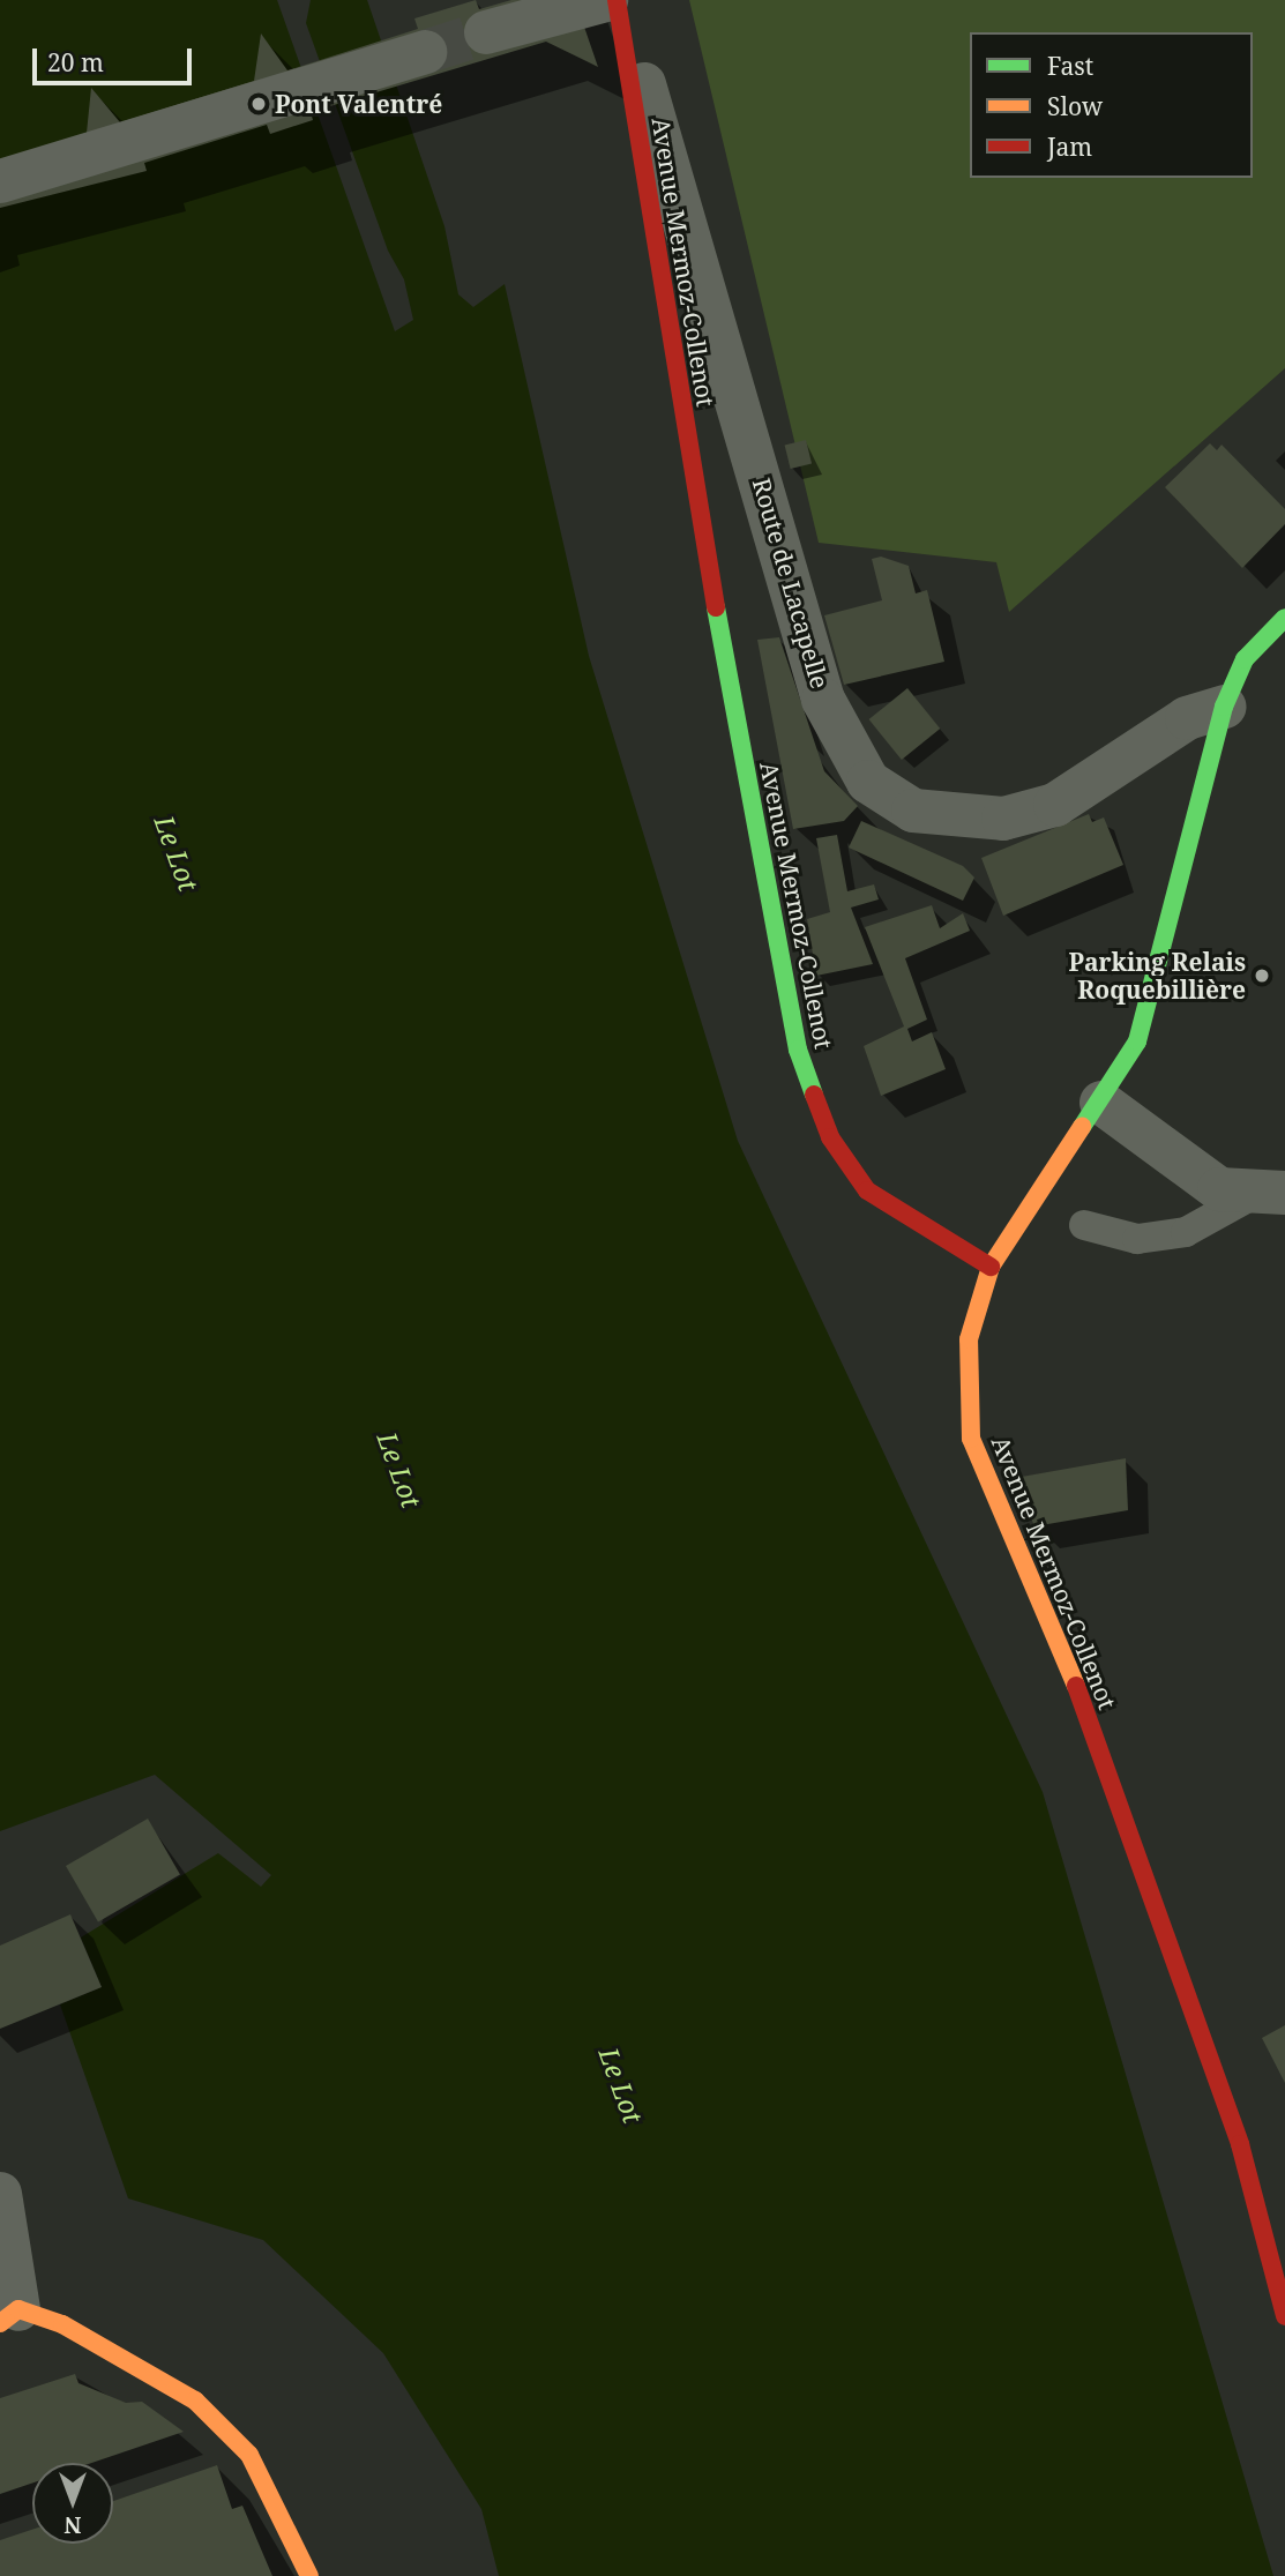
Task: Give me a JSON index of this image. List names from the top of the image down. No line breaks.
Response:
{"streets":{"street":["Avenue Mermoz-Collenot","Route de Lacapelle"]},"crossings":[["Avenue Mermoz-Collenot","Route de Lacapelle"]],"water":["Le Lot"],"places":["Pont Valentré","Parking Relais Roquebillière"],"legend":["Fast","Slow","Jam"],"scale_bar":"20 m","north":"bottom"}
